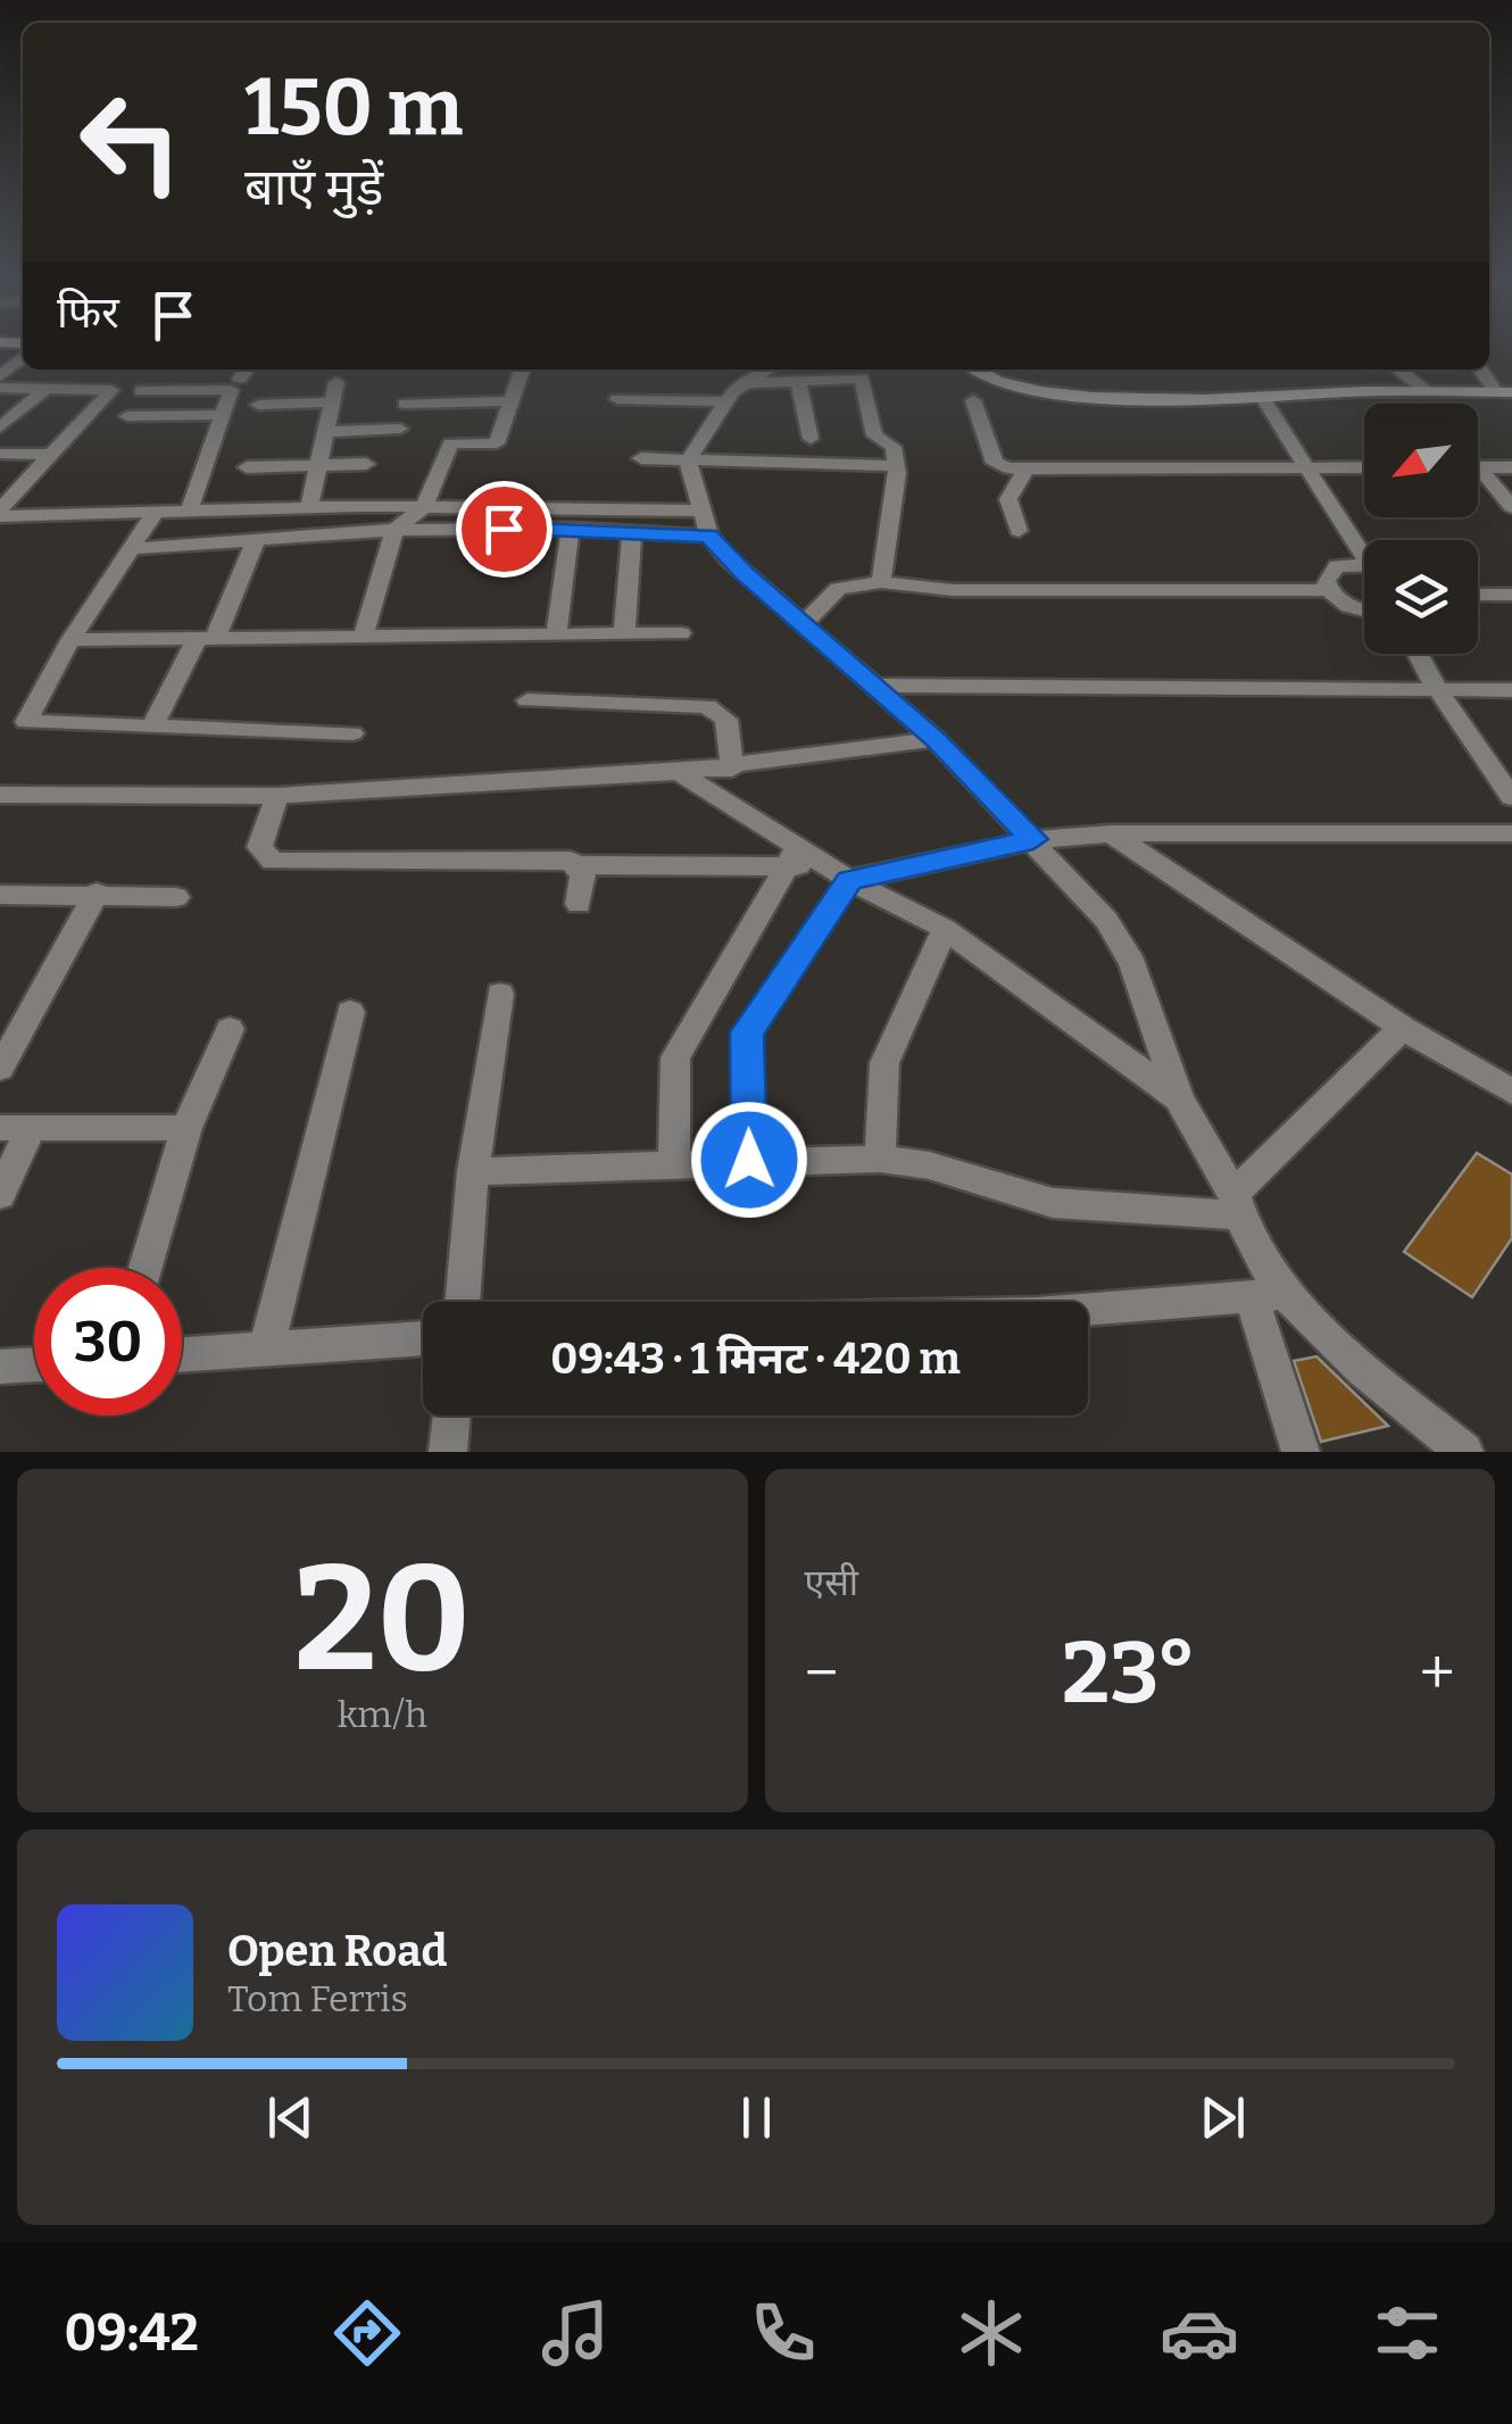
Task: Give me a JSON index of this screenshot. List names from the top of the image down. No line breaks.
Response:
{"north":"bottom left","page":{"turn":["150 m","बाएँ मुड़ें"],"then":"फिर","limit":"30","trip":"09:43 · 1 मिनट · 420 m","tile":[["20","km/h"],"एसी"],"heat":["−","23°","+"],"song":["Open Road","Tom Ferris"],"tabs":"09:42"}}
